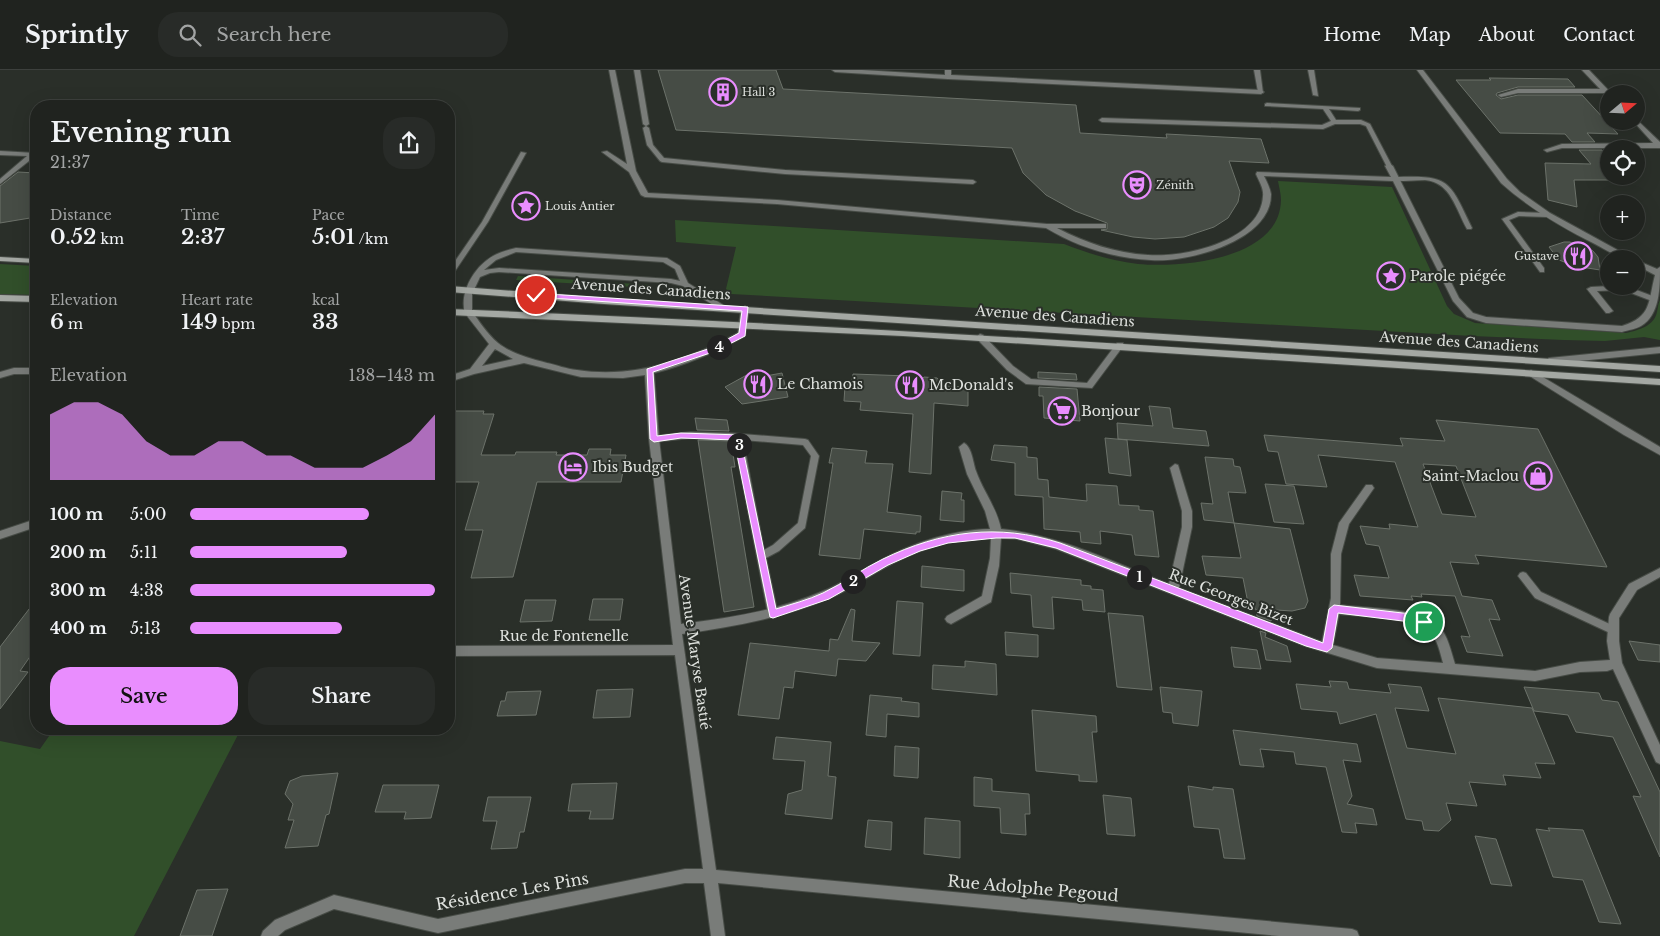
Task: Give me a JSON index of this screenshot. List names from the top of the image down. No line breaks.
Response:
{"streets":{"main road":["Avenue des Canadiens"],"street":["Rue Georges Bizet","Rue de Fontenelle","Avenue Maryse Bastié","Rue Adolphe Pegoud","Résidence Les Pins"]},"crossings":[["Rue Georges Bizet","Avenue Maryse Bastié"],["Rue de Fontenelle","Avenue Maryse Bastié"],["Avenue Maryse Bastié","Rue Adolphe Pegoud"],["Avenue Maryse Bastié","Résidence Les Pins"],["Rue Adolphe Pegoud","Résidence Les Pins"]],"places":{"building":["Hall 3"],"theatre":["Zénith"],"place":["Louis Antier","Parole piégée"],"restaurant":["Gustave","Le Chamois","McDonald's"],"supermarket":["Bonjour"],"hotel":["Ibis Budget"],"shop":["Saint-Maclou"]},"north":"right","page":{"header":"Sprintly","search":"Search here","nav":["Home","Map","About","Contact"],"map_buttons":["+","−"],"heading":["Evening run","21:37"],"stats":[["Distance","0.52 km"],["Time","2:37"],["Pace","5:01 /km"],["Elevation","6 m"],["Heart rate","149 bpm"],["kcal","33"]],"pins":["4","3","1","2"],"chart":["Elevation","138–143 m"],"list":[{"name":"100 m","note":"5:00"},{"name":"200 m","note":"5:11"},{"name":"300 m","note":"4:38"},{"name":"400 m","note":"5:13"}],"buttons":["Save","Share"]}}
